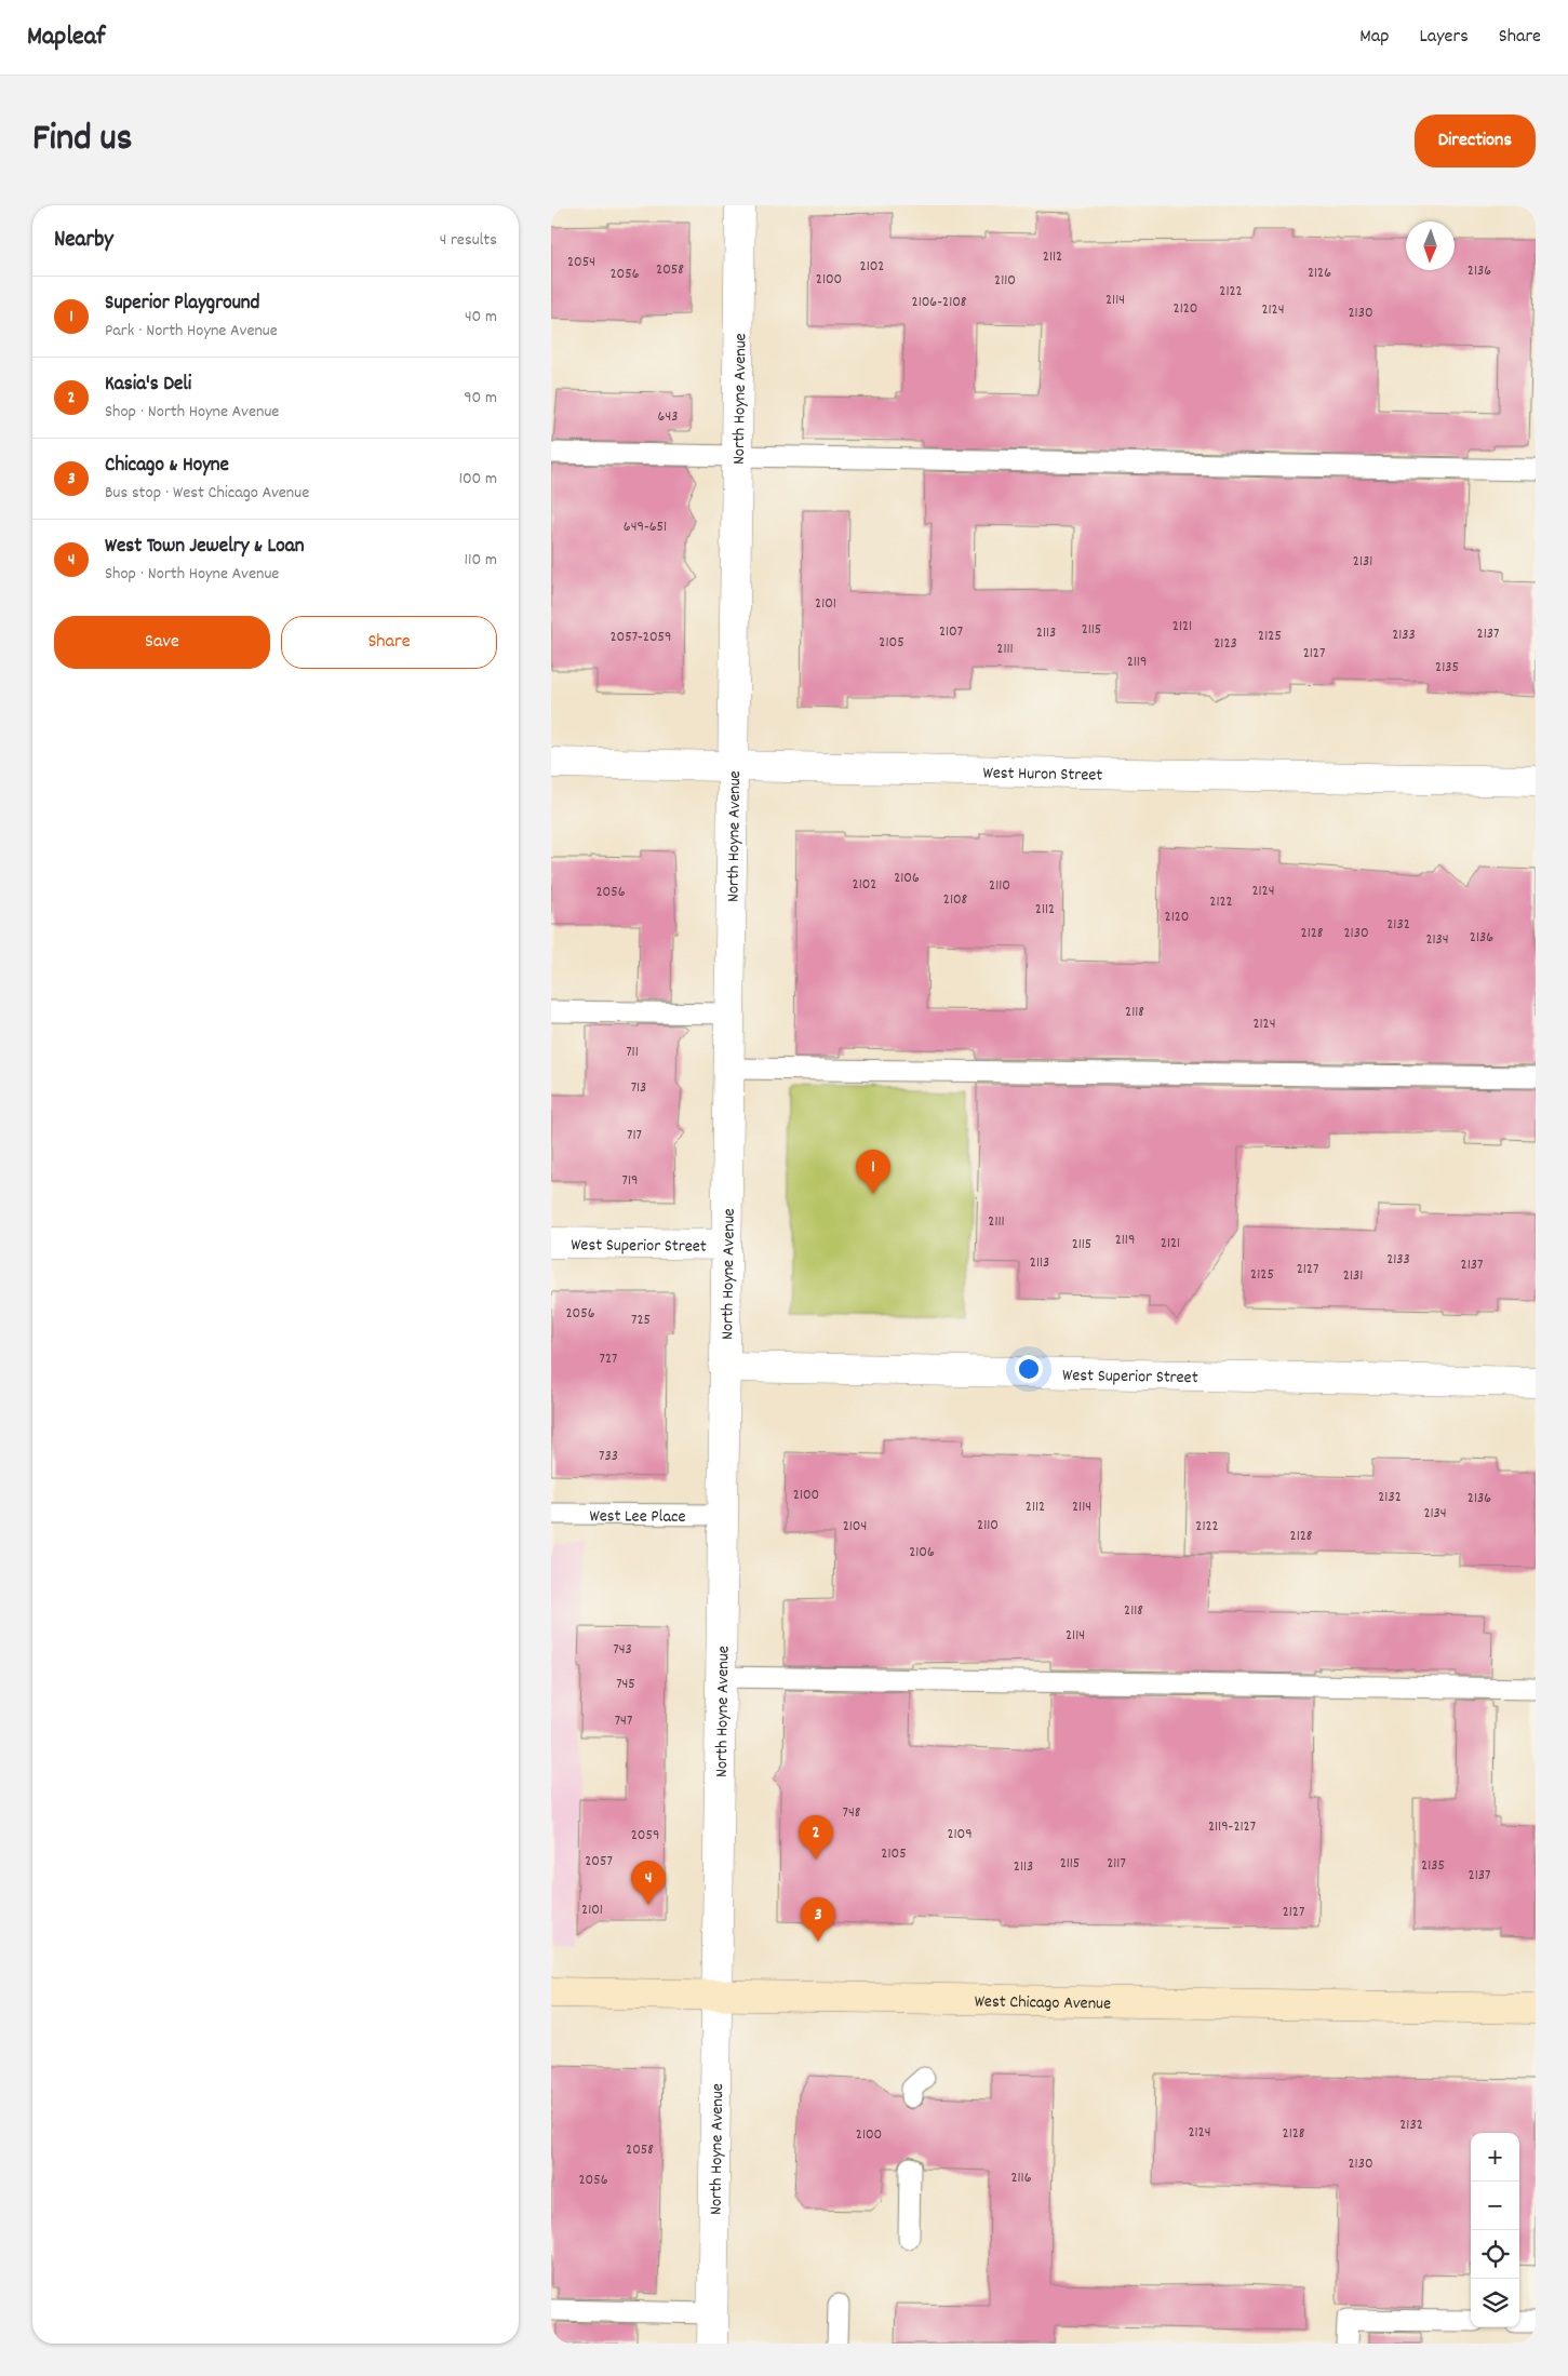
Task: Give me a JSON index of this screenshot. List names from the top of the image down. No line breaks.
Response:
{"streets":{"main road":["West Chicago Avenue"],"street":["North Hoyne Avenue","West Huron Street","West Superior Street"],"lane":["West Lee Place"]},"crossings":[["North Hoyne Avenue","West Huron Street"],["North Hoyne Avenue","West Superior Street"],["North Hoyne Avenue","West Lee Place"],["North Hoyne Avenue","West Chicago Avenue"]],"house_numbers":["2112","2054","2102","2058","2136","2126","2056","2100","2110","2122","2114","2106-2108","2120","2124","2130","643","649-651","2131","2101","2121","2115","2107","2113","2137","2133","2125","2057-2059","2105","2123","2111","2127","2119","2135","2106","2102","2110","2124","2056","2108","2122","2112","2120","2132","2128","2130","2136","2134","2118","2124","711","713","717","719","2111","2119","2121","2115","2133","2113","2137","2127","2125","2131","2056","725","727","733","2100","2132","2136","2112","2114","2134","2110","2104","2122","2128","2106","2118","2114","743","745","747","748","2119-2127","2109","2059","2105","2057","2115","2117","2135","2113","2137","2101","2127","2132","2124","2128","2100","2058","2130","2116","2056"],"north":"bottom","page":{"header":"Mapleaf","nav":["Map","Layers","Share"],"title":"Find us","buttons":["Directions",["Save","Share"]],"heading":["Nearby","4 results"],"list":[{"mark":"1","name":"Superior Playground","note":"Park · North Hoyne Avenue","value":"40 m"},{"mark":"2","name":"Kasia's Deli","note":"Shop · North Hoyne Avenue","value":"90 m"},{"mark":"3","name":"Chicago & Hoyne","note":"Bus stop · West Chicago Avenue","value":"100 m"},{"mark":"4","name":"West Town Jewelry & Loan","note":"Shop · North Hoyne Avenue","value":"110 m"}],"pins":["1","2","4","3"],"map_buttons":["+","−"]}}
